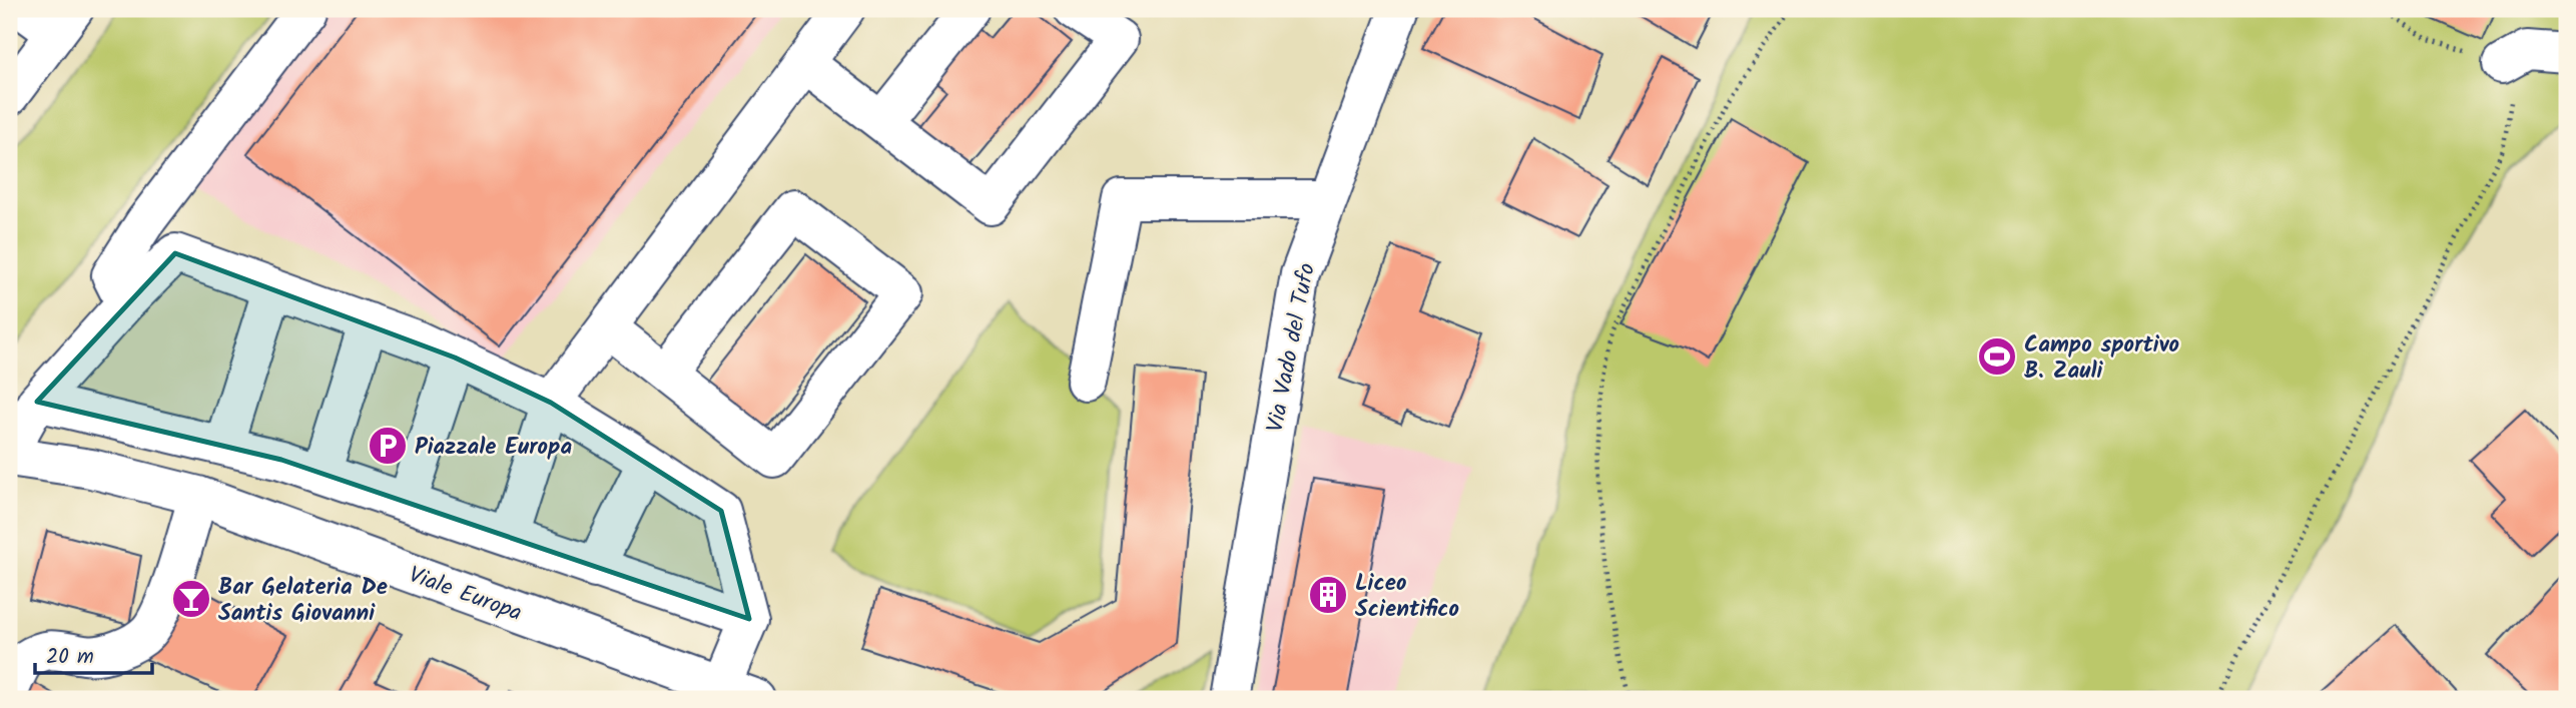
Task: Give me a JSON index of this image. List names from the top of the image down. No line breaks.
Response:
{"streets":{"street":["Via Vado del Tufo","Viale Europa"]},"places":{"sports":["Campo sportivo B. Zauli"],"parking":["Piazzale Europa"],"building":["Liceo Scientifico"],"bar":["Bar Gelateria De Santis Giovanni"]},"scale_bar":"20 m"}
